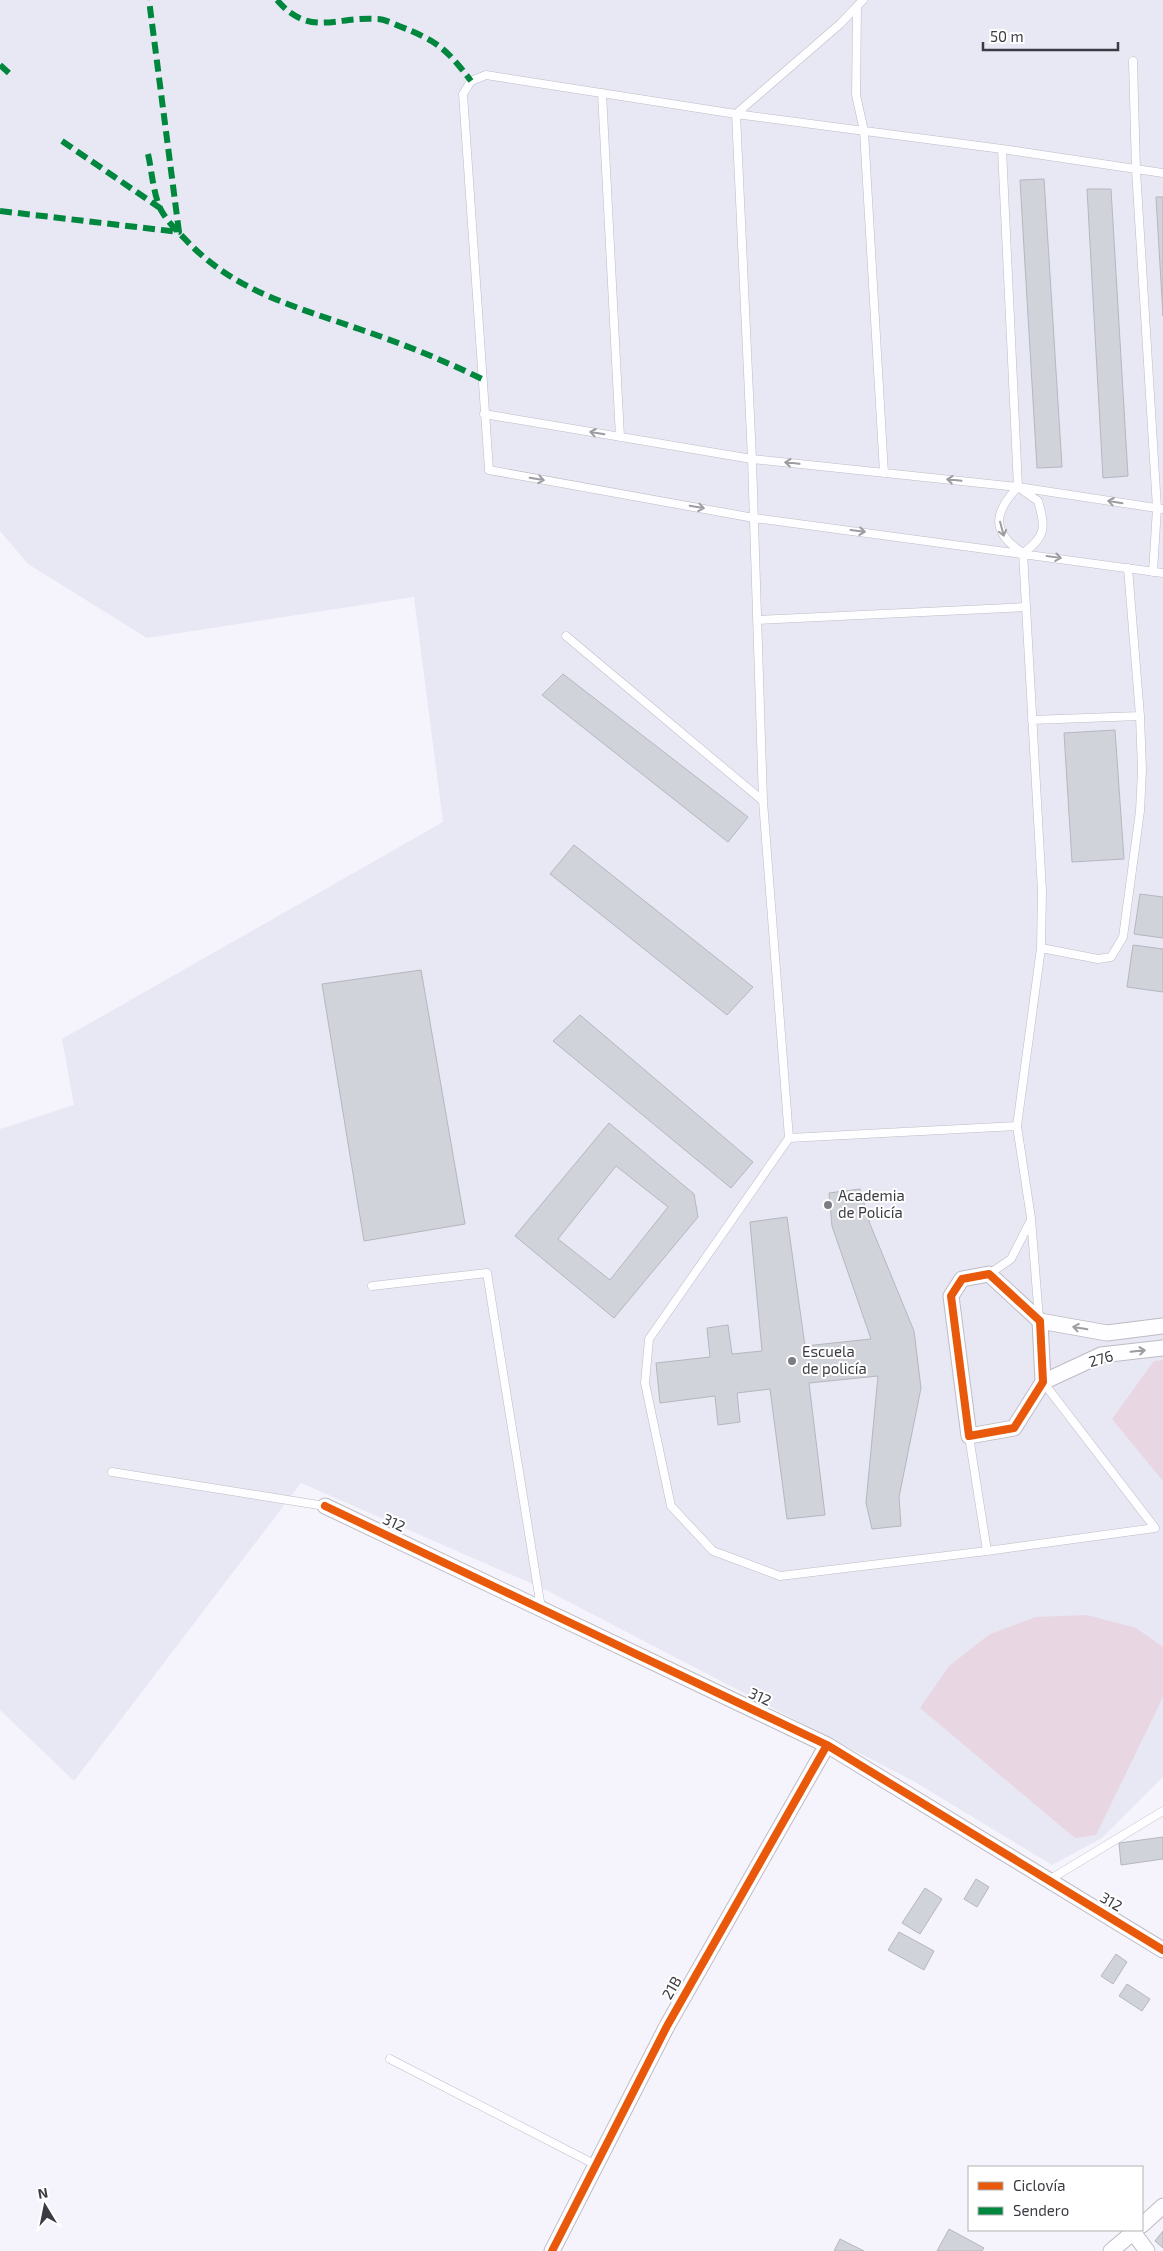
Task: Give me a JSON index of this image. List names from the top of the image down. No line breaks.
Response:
{"streets":{"street":["276","312","21B"]},"crossings":[["312","21B"]],"places":["Academia de Policía","Escuela de policía"],"legend":["Ciclovía","Sendero"],"scale_bar":"50 m","north":"top"}
